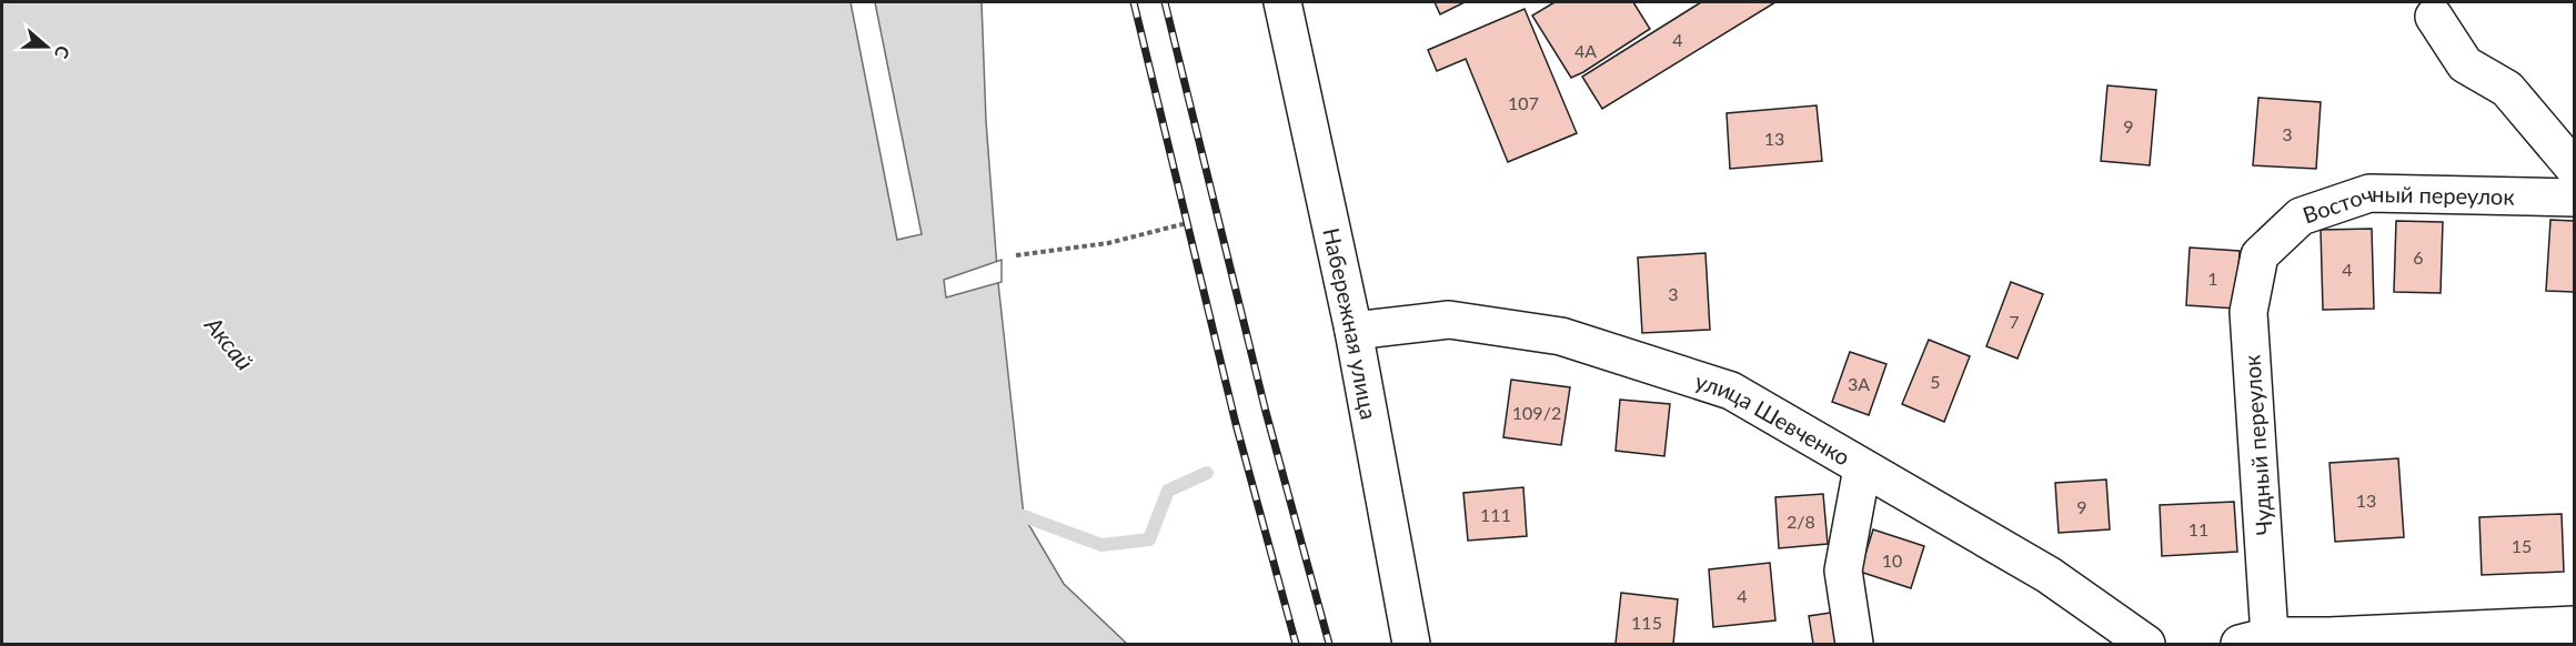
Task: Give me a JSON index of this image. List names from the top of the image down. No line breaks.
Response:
{"streets":{"street":["Восточный переулок","Набережная улица","улица Шевченко","Чудный переулок"]},"crossings":[["Восточный переулок","Чудный переулок"],["Набережная улица","улица Шевченко"]],"water":["Аксай"],"house_numbers":["4","4А","107","9","3","13","6","4","1","3","7","5","3А","109/2","13","9","111","2/8","11","15","10","4","115"],"north":"right"}
